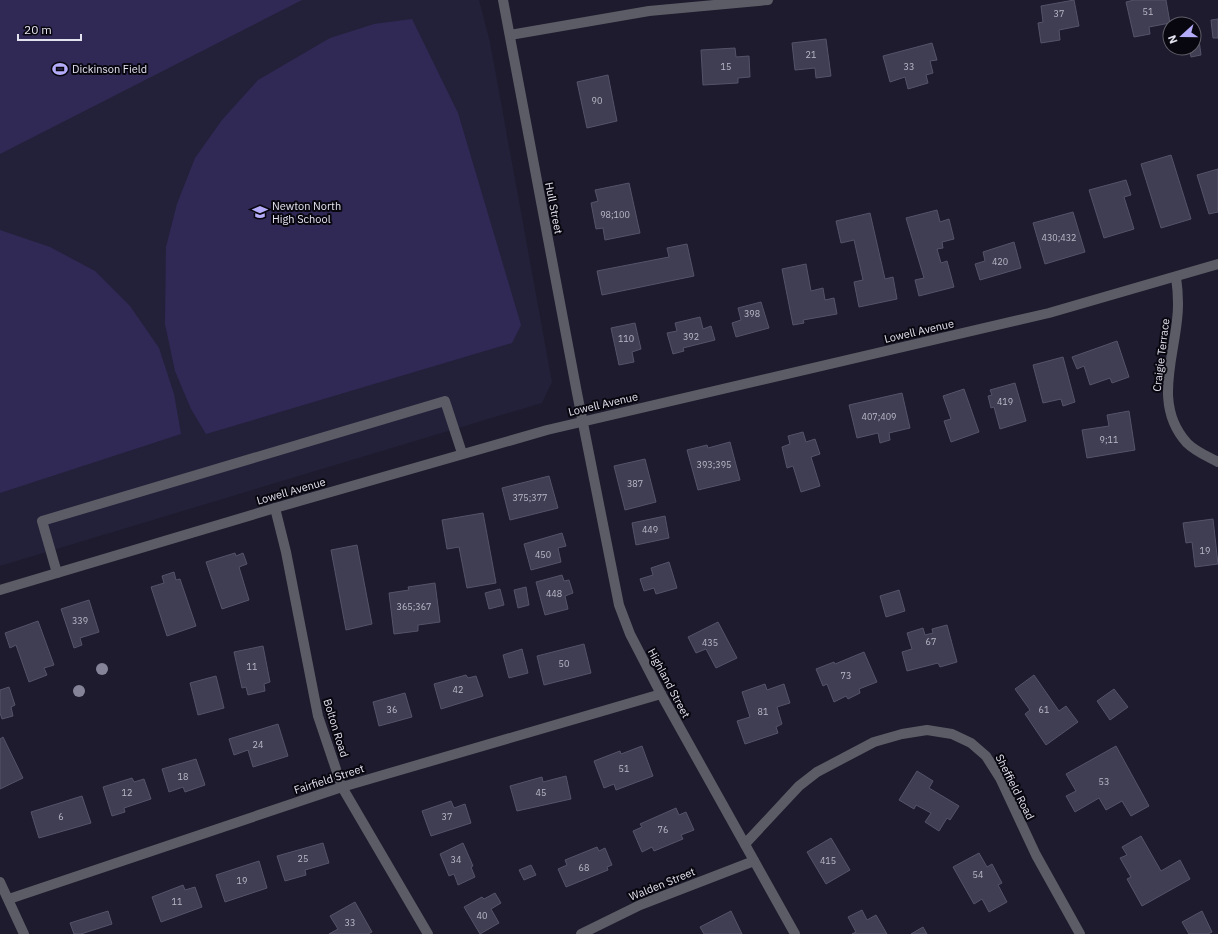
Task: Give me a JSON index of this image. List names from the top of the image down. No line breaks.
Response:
{"streets":{"street":["Hull Street","Lowell Avenue","Craigie Terrace","Highland Street","Bolton Road","Fairfield Street","Sheffield Road","Walden Street"]},"crossings":[["Hull Street","Lowell Avenue"],["Hull Street","Highland Street"],["Lowell Avenue","Craigie Terrace"],["Lowell Avenue","Highland Street"],["Lowell Avenue","Bolton Road"],["Highland Street","Fairfield Street"],["Highland Street","Sheffield Road"],["Highland Street","Walden Street"],["Bolton Road","Fairfield Street"]],"places":{"sports":["Dickinson Field"],"school or university":["Newton North High School"]},"house_numbers":["51","37","21","15","33","90","98;100","430;432","420","398","392","110","419","407;409","9;11","393;395","387","375;377","449","19","450","448","365;367","339","67","435","50","11","73","42","36","61","81","24","51","18","53","12","45","6","37","76","25","34","415","68","54","19","11","40","33"],"scale_bar":"20 m","north":"left"}
